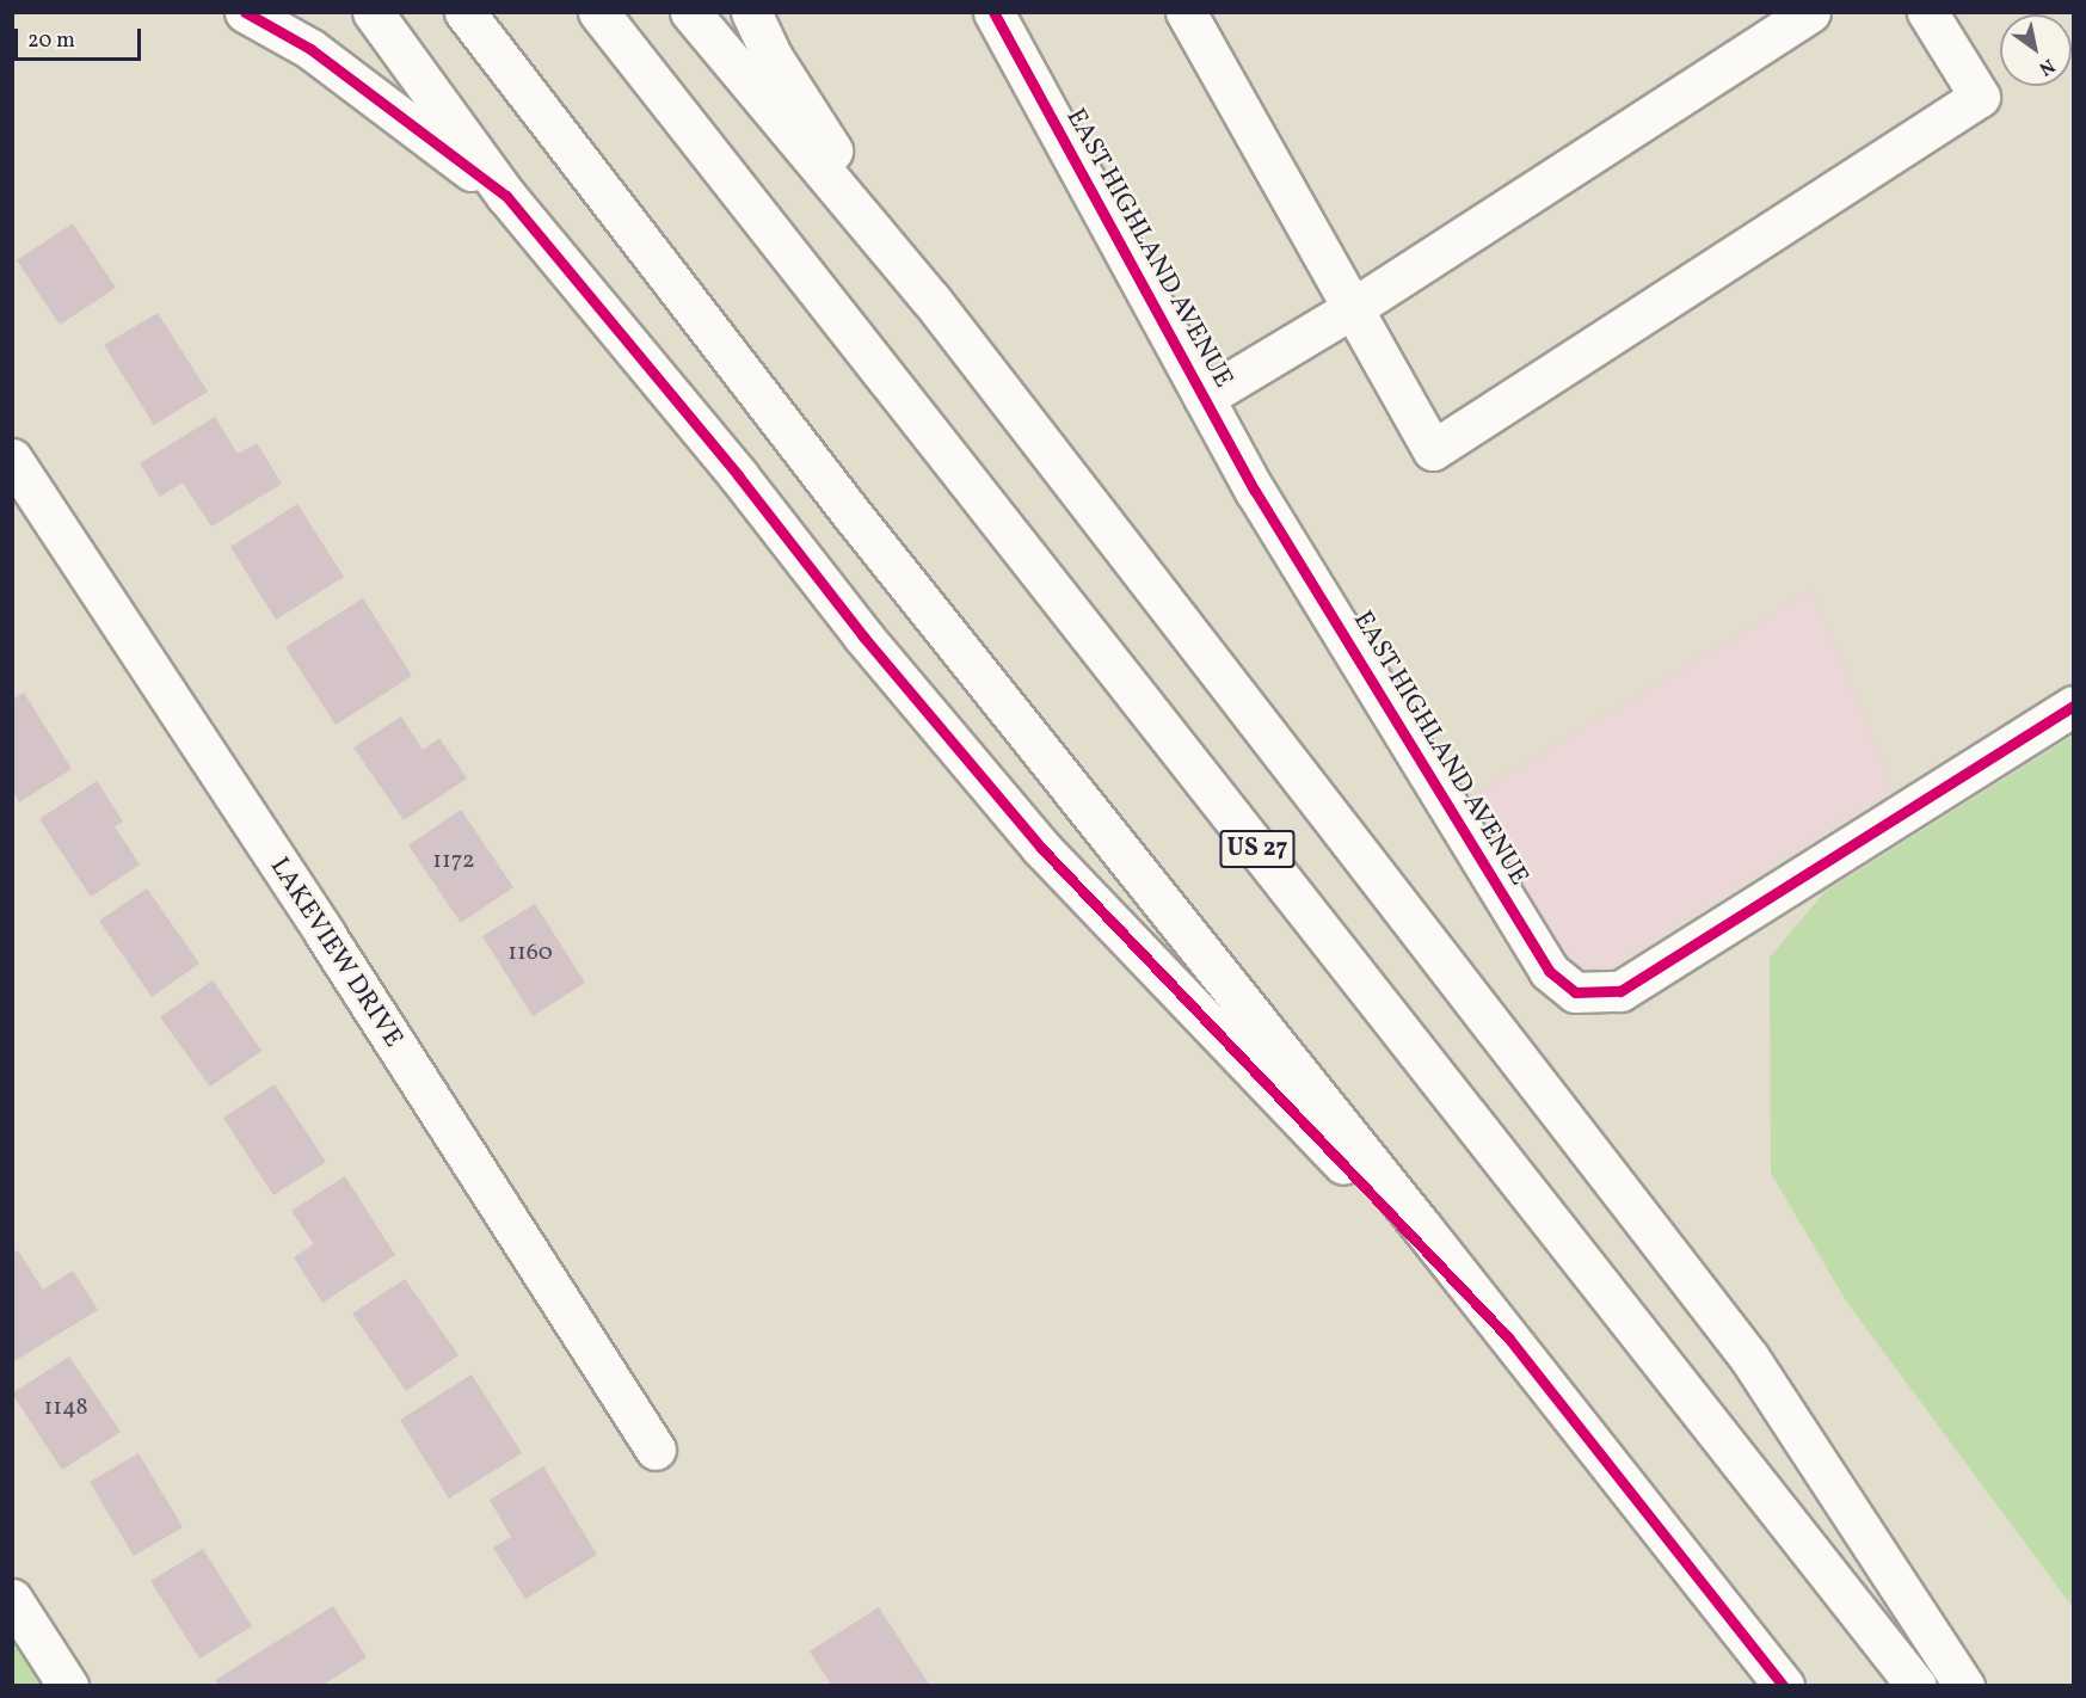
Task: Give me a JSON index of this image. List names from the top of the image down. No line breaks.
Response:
{"streets":{"main road":["EAST HIGHLAND AVENUE","US 27","LAKEVIEW DRIVE"]},"house_numbers":["1172","1160","1148"],"scale_bar":"20 m","north":"bottom right"}
